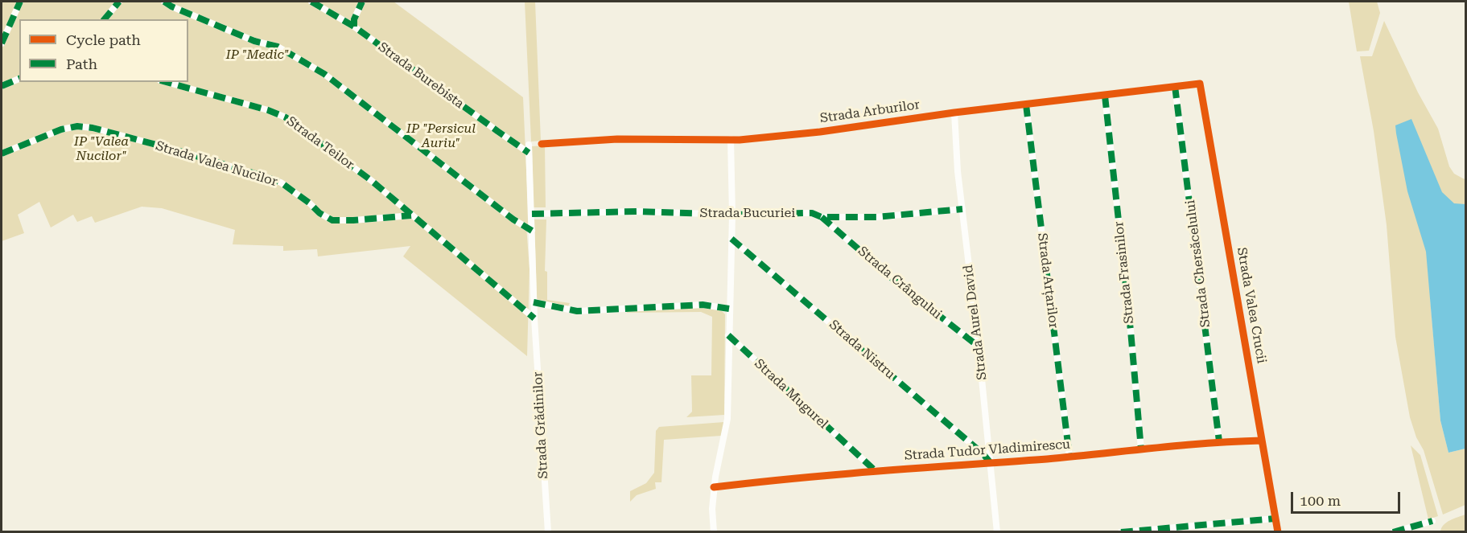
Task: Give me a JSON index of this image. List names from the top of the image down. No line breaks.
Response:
{"streets":{"street":["Strada Burebista","Strada Arburilor","Strada Teilor","Strada Valea Nucilor","Strada Bucuriei","Strada Chersăcelului","Strada Frasinilor","Strada Arțarilor","Strada Crângului","Strada Valea Crucii","Strada Aurel David","Strada Nistru","Strada Mugurel","Strada Grădinilor","Strada Tudor Vladimirescu"]},"crossings":[["Strada Burebista","Strada Grădinilor"],["Strada Arburilor","Strada Chersăcelului"],["Strada Arburilor","Strada Frasinilor"],["Strada Arburilor","Strada Arțarilor"],["Strada Arburilor","Strada Valea Crucii"],["Strada Arburilor","Strada Aurel David"],["Strada Teilor","Strada Valea Nucilor"],["Strada Bucuriei","Strada Crângului"],["Strada Bucuriei","Strada Aurel David"],["Strada Bucuriei","Strada Grădinilor"],["Strada Chersăcelului","Strada Tudor Vladimirescu"],["Strada Frasinilor","Strada Tudor Vladimirescu"],["Strada Arțarilor","Strada Tudor Vladimirescu"],["Strada Crângului","Strada Aurel David"],["Strada Valea Crucii","Strada Tudor Vladimirescu"],["Strada Aurel David","Strada Nistru"],["Strada Aurel David","Strada Tudor Vladimirescu"],["Strada Nistru","Strada Tudor Vladimirescu"],["Strada Mugurel","Strada Tudor Vladimirescu"]],"parks":["IP \"Medic\"","IP \"Persicul Auriu\"","IP \"Valea Nucilor\""],"legend":["Cycle path","Path"],"scale_bar":"100 m"}
